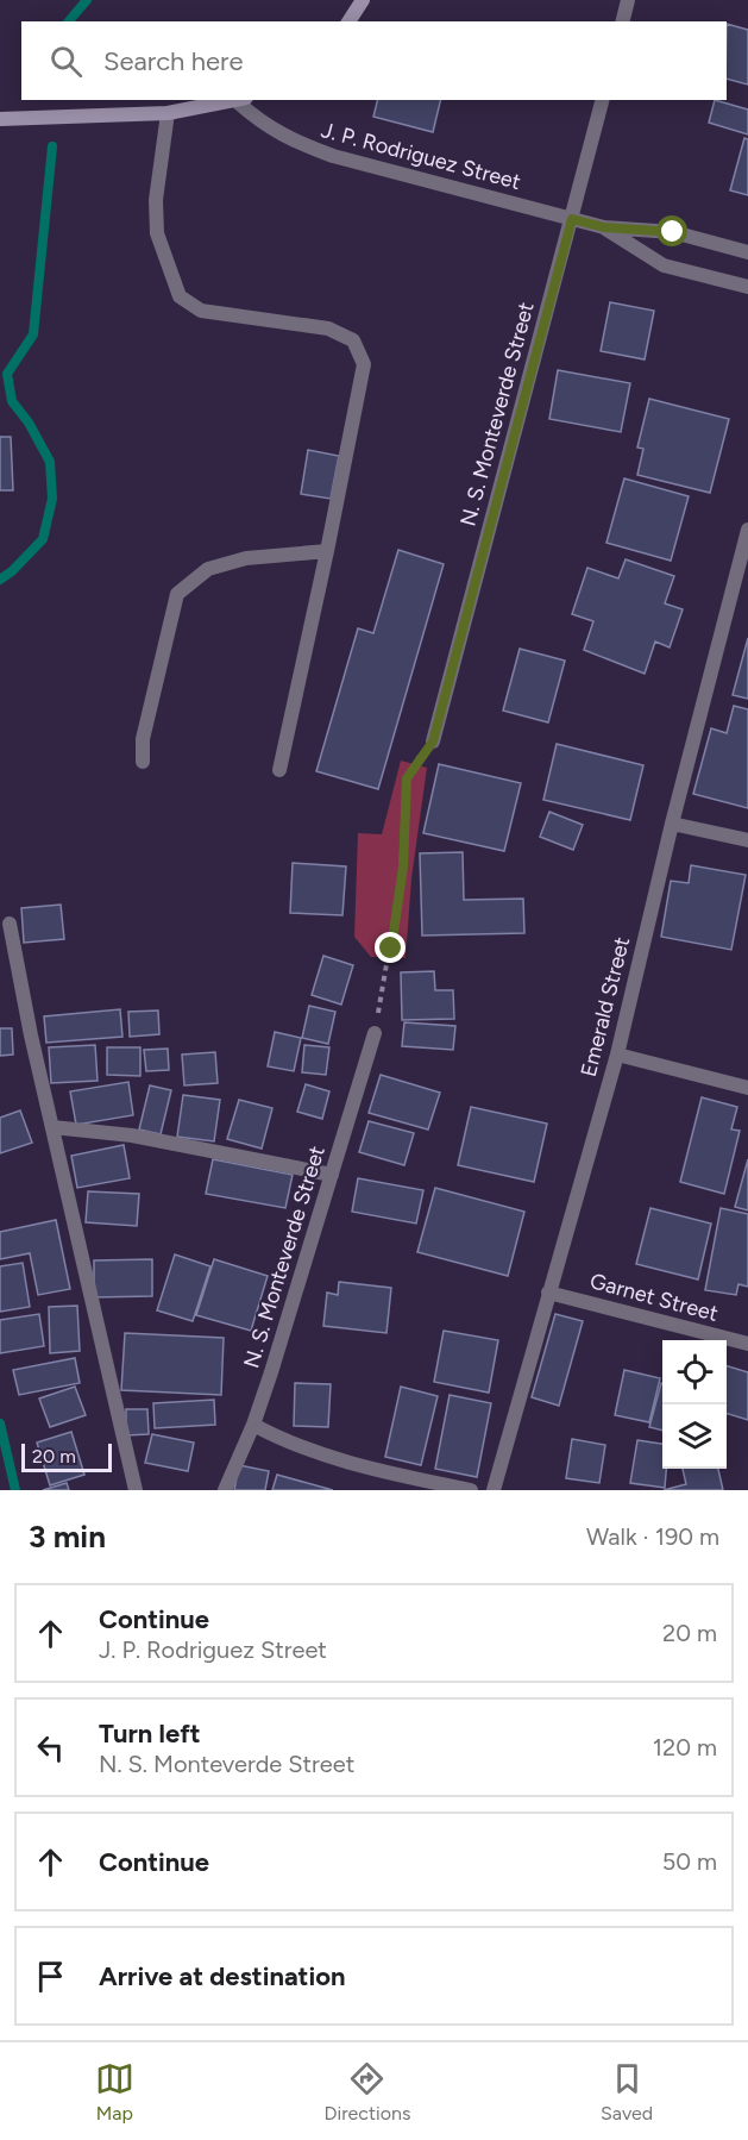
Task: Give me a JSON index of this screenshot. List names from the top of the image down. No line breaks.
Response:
{"streets":{"street":["J. P. Rodriguez Street","N. S. Monteverde Street","Emerald Street","Garnet Street"]},"crossings":[["J. P. Rodriguez Street","N. S. Monteverde Street"],["Emerald Street","Garnet Street"]],"scale_bar":"20 m","page":{"search":"Search here","scale":"20 m","heading":["3 min","Walk · 190 m"],"list":[["Continue","J. P. Rodriguez Street","20 m"],["Turn left","N. S. Monteverde Street","120 m"],["Continue","50 m"],"Arrive at destination"],"nav":["Map","Directions","Saved"]}}
